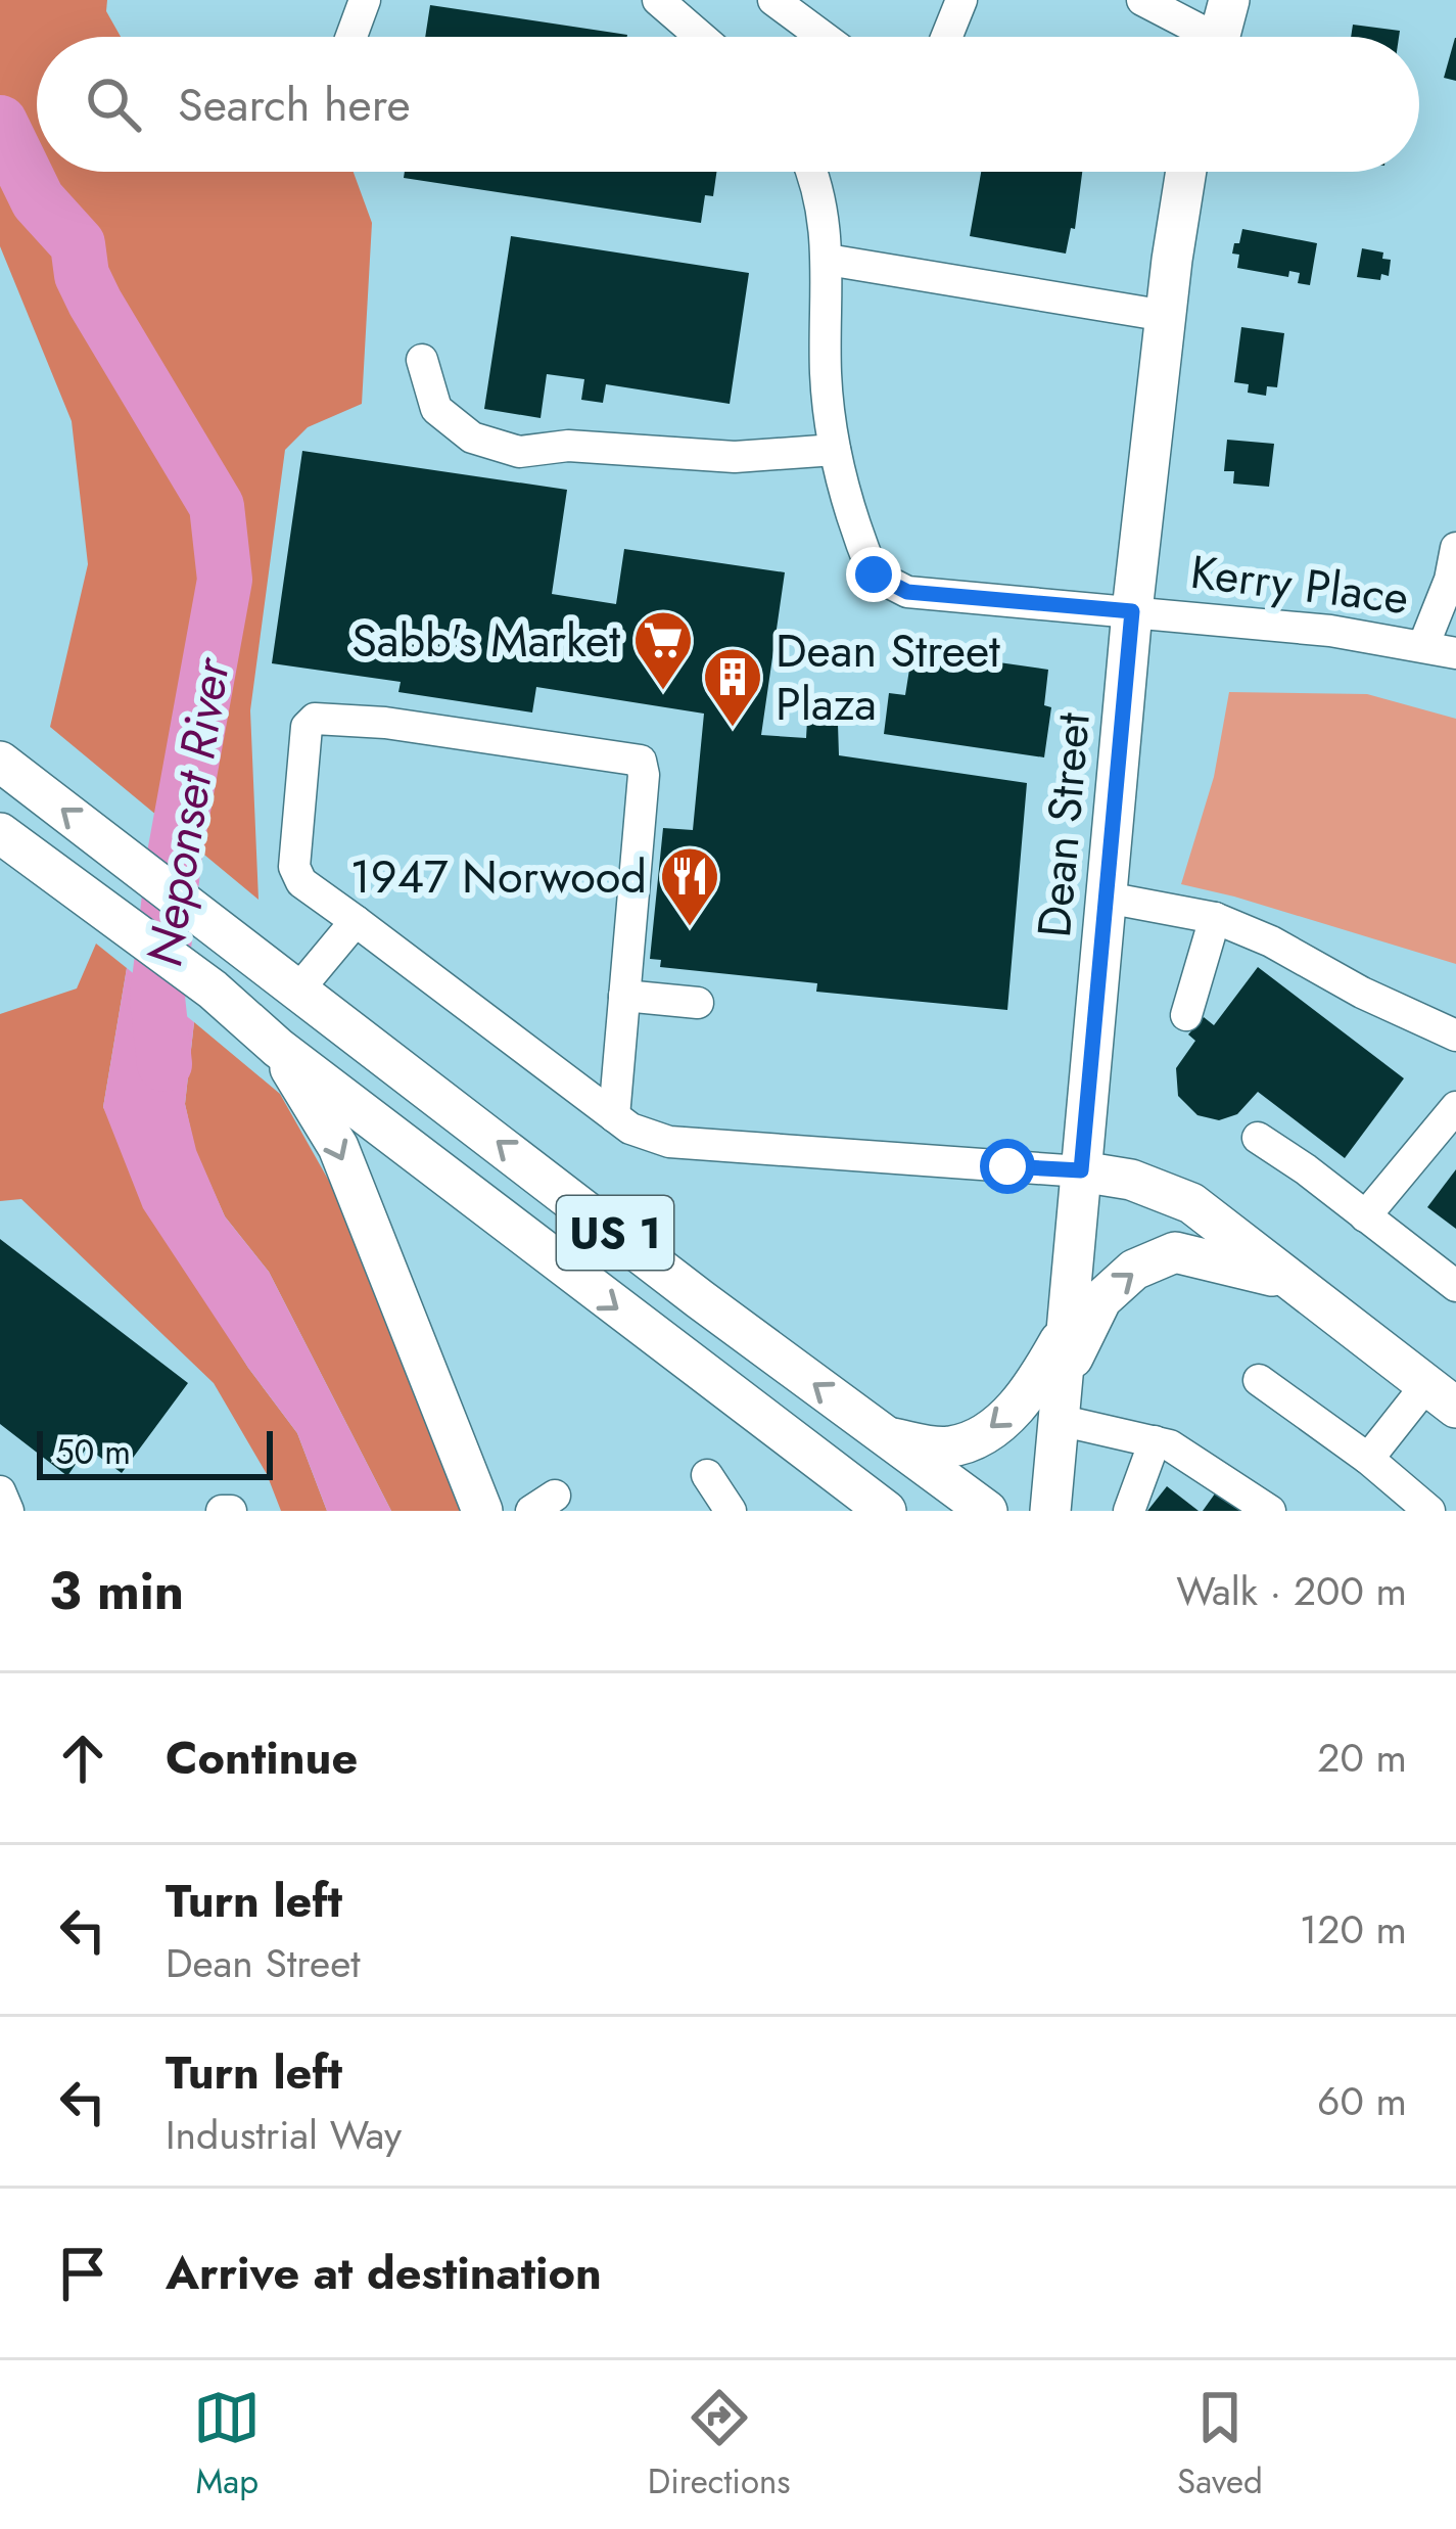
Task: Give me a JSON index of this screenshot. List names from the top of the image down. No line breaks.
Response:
{"streets":{"main road":["Dean Street","US 1"],"street":["Kerry Place"]},"crossings":[["Kerry Place","Dean Street"]],"water":["Neponset River"],"places":{"supermarket":["Sabb's Market"],"building":["Dean Street Plaza"],"restaurant":["1947 Norwood"]},"scale_bar":"50 m","page":{"search":"Search here","scale":"50 m","heading":["3 min","Walk · 200 m"],"list":[["Continue","20 m"],["Turn left","Dean Street","120 m"],["Turn left","Industrial Way","60 m"],"Arrive at destination"],"nav":["Map","Directions","Saved"]}}
